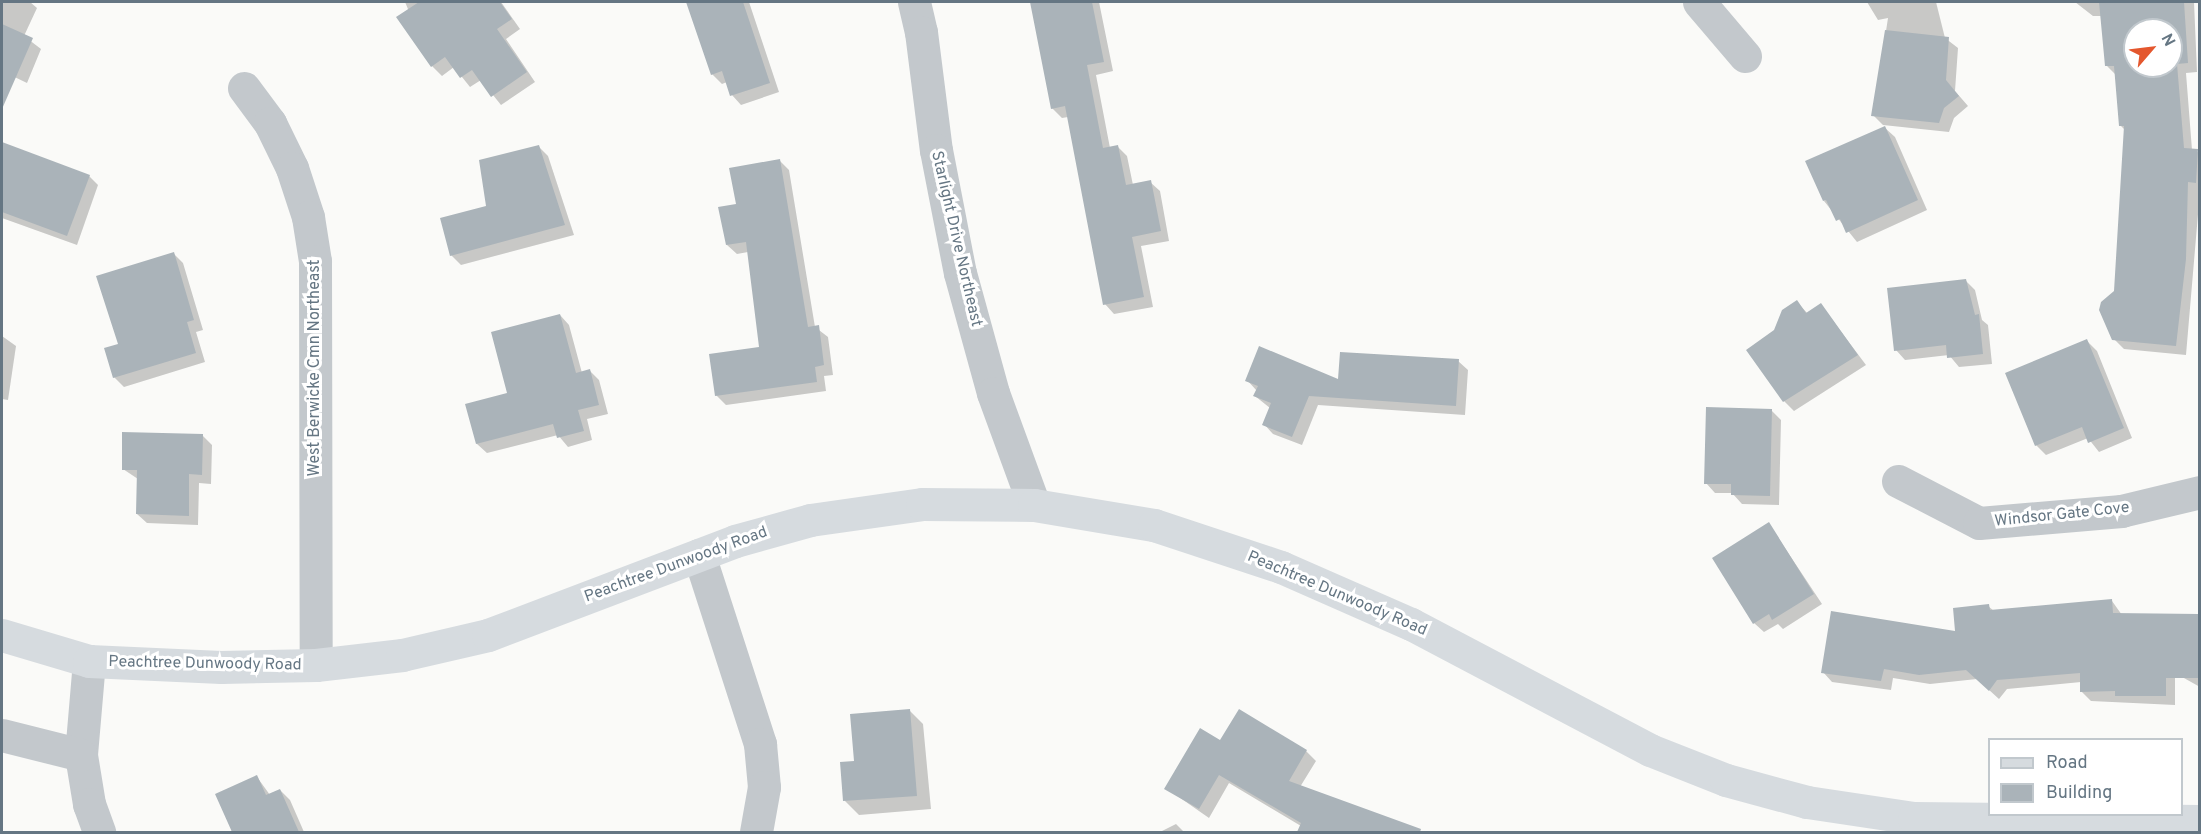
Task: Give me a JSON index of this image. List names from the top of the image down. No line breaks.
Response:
{"streets":{"main road":["Peachtree Dunwoody Road"],"street":["Starlight Drive Northeast","West Berwicke Cmn Northeast","Windsor Gate Cove"]},"crossings":[["Starlight Drive Northeast","Peachtree Dunwoody Road"],["West Berwicke Cmn Northeast","Peachtree Dunwoody Road"]],"legend":["Road","Building"],"north":"top right"}
